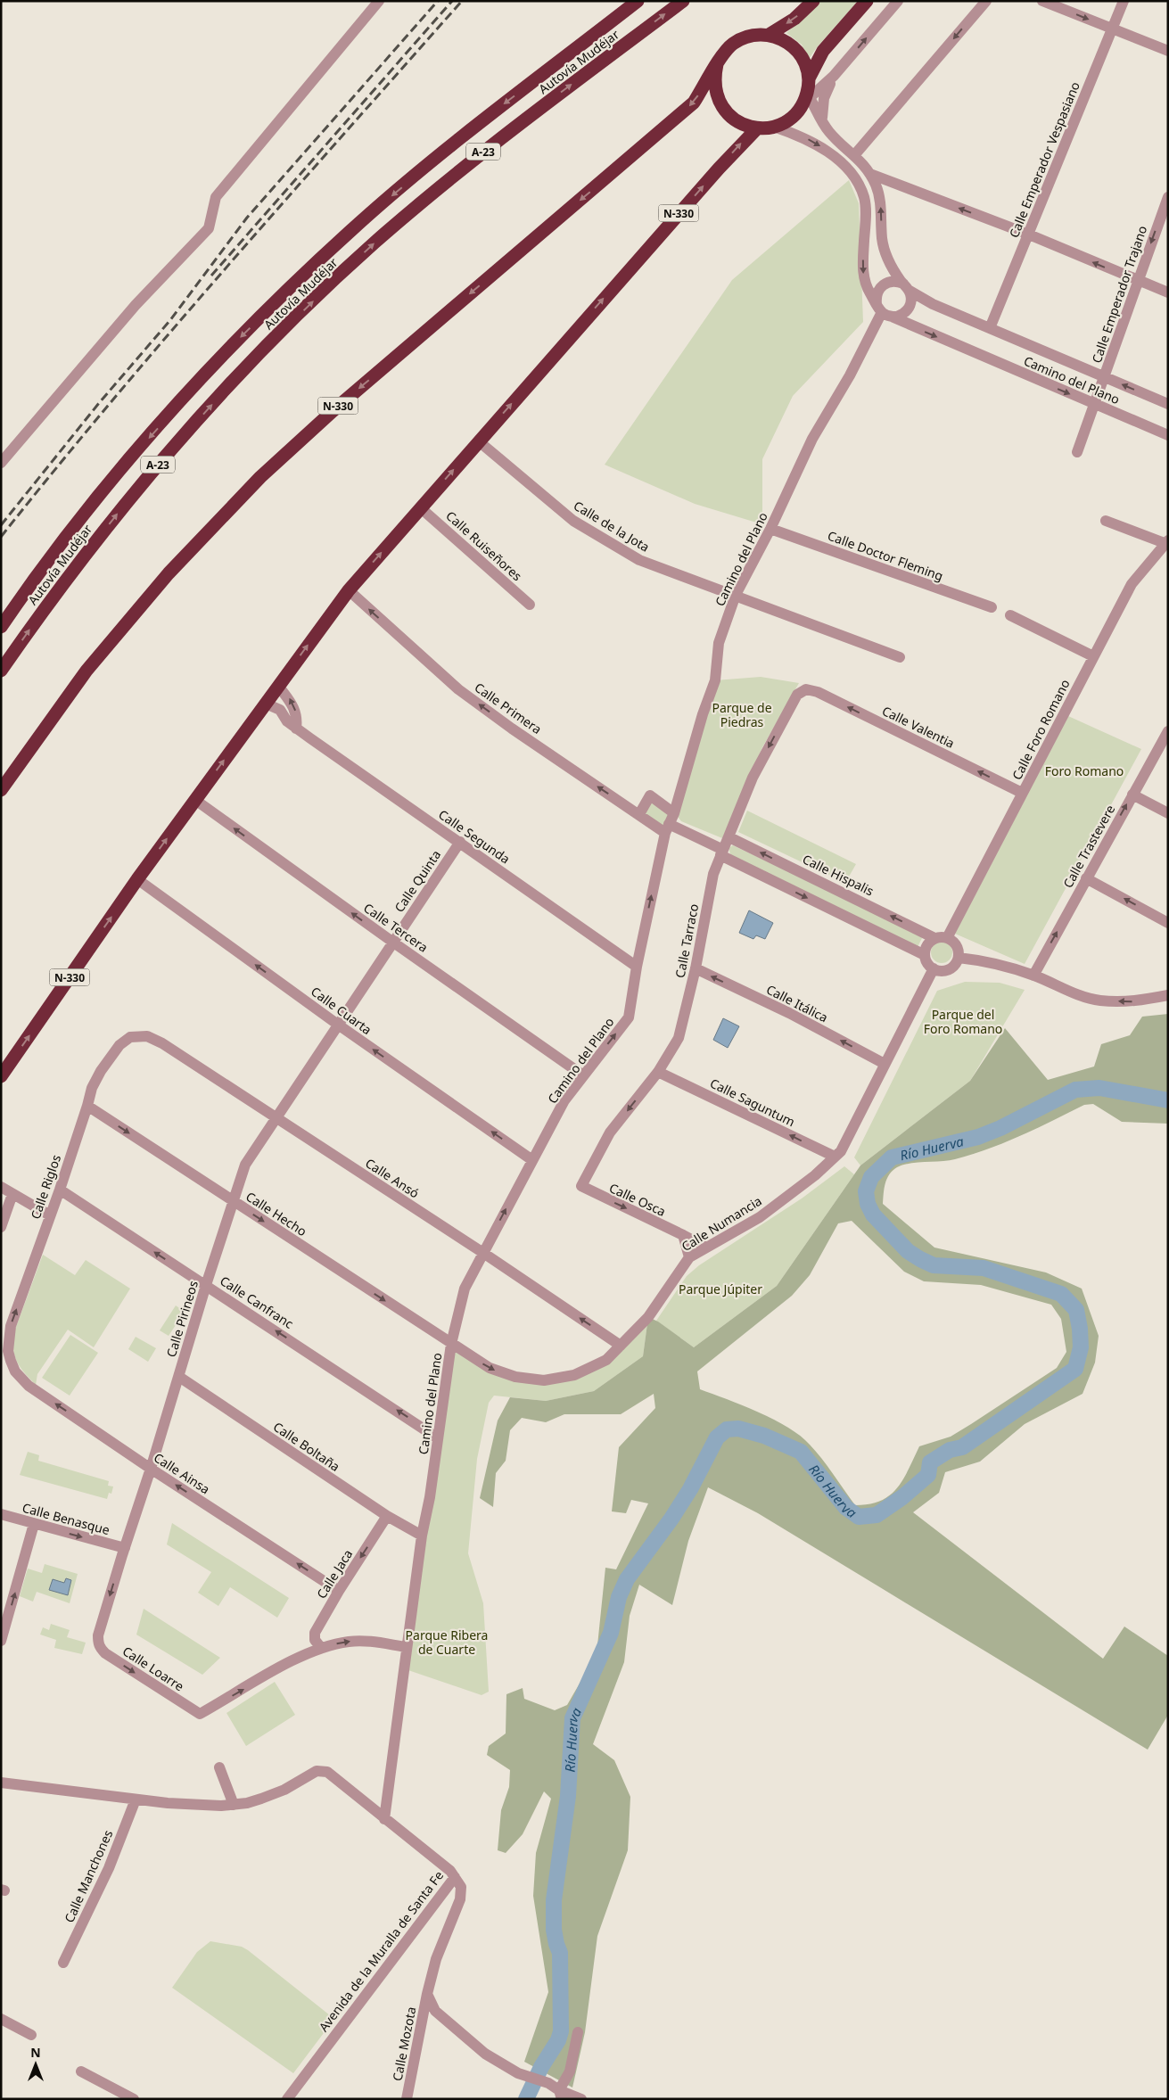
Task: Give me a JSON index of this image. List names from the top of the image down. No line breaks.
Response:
{"streets":{"highway":["Autovía Mudéjar","A-23","N-330"],"street":["Calle Emperador Vespasiano","Calle Emperador Trajano","Camino del Plano","Calle de la Jota","Calle Ruiseñores","Calle Doctor Fleming","Calle Primera","Calle Valentia","Calle Foro Romano","Calle Segunda","Calle Trastevere","Calle Hispalis","Calle Quinta","Calle Tercera","Calle Tarraco","Calle Itálica","Calle Cuarta","Calle Saguntum","Calle Ansó","Calle Riglos","Calle Osca","Calle Hecho","Calle Numancia","Calle Canfranc","Calle Pirineos","Calle Boltaña","Calle Ainsa","Calle Benasque","Calle Jaca","Calle Loarre","Calle Manchones","Avenida de la Muralla de Santa Fe","Calle Mozota"]},"crossings":[["Calle Emperador Vespasiano","Camino del Plano"],["N-330","Calle de la Jota"],["N-330","Calle Ruiseñores"],["N-330","Calle Primera"],["N-330","Calle Segunda"],["N-330","Calle Tercera"],["N-330","Calle Cuarta"],["Calle Emperador Trajano","Camino del Plano"],["Camino del Plano","Calle de la Jota"],["Camino del Plano","Calle Doctor Fleming"],["Camino del Plano","Calle Primera"],["Camino del Plano","Calle Segunda"],["Camino del Plano","Calle Tercera"],["Camino del Plano","Calle Cuarta"],["Camino del Plano","Calle Ansó"],["Camino del Plano","Calle Hecho"],["Camino del Plano","Calle Numancia"],["Camino del Plano","Calle Canfranc"],["Camino del Plano","Calle Boltaña"],["Camino del Plano","Avenida de la Muralla de Santa Fe"],["Calle Valentia","Calle Foro Romano"],["Calle Valentia","Calle Tarraco"],["Calle Foro Romano","Calle Hispalis"],["Calle Foro Romano","Calle Numancia"],["Calle Segunda","Calle Quinta"],["Calle Hispalis","Calle Tarraco"],["Calle Hispalis","Calle Numancia"],["Calle Quinta","Calle Tercera"],["Calle Quinta","Calle Cuarta"],["Calle Quinta","Calle Pirineos"],["Calle Tarraco","Calle Itálica"],["Calle Tarraco","Calle Saguntum"],["Calle Tarraco","Calle Osca"],["Calle Itálica","Calle Numancia"],["Calle Cuarta","Calle Pirineos"],["Calle Saguntum","Calle Numancia"],["Calle Ansó","Calle Riglos"],["Calle Ansó","Calle Numancia"],["Calle Ansó","Calle Pirineos"],["Calle Riglos","Calle Hecho"],["Calle Riglos","Calle Canfranc"],["Calle Riglos","Calle Ainsa"],["Calle Osca","Calle Numancia"],["Calle Hecho","Calle Numancia"],["Calle Hecho","Calle Pirineos"],["Calle Canfranc","Calle Pirineos"],["Calle Pirineos","Calle Boltaña"],["Calle Pirineos","Calle Ainsa"],["Calle Pirineos","Calle Benasque"],["Calle Pirineos","Calle Loarre"],["Calle Boltaña","Calle Jaca"],["Calle Ainsa","Calle Jaca"],["Calle Jaca","Calle Loarre"],["Calle Manchones","Avenida de la Muralla de Santa Fe"],["Avenida de la Muralla de Santa Fe","Calle Mozota"]],"one_way":["Calle Primera","Calle Valentia","Calle Trastevere","Calle Tercera","Calle Tarraco","Calle Itálica","Calle Cuarta","Calle Saguntum","Calle Riglos","Calle Osca","Calle Hecho","Calle Canfranc","Calle Ainsa","Calle Benasque","Calle Jaca","Calle Loarre"],"water":["Río Huerva"],"parks":["Parque de Piedras","Foro Romano","Parque del Foro Romano","Parque Júpiter","Parque Ribera de Cuarte"],"north":"top"}
